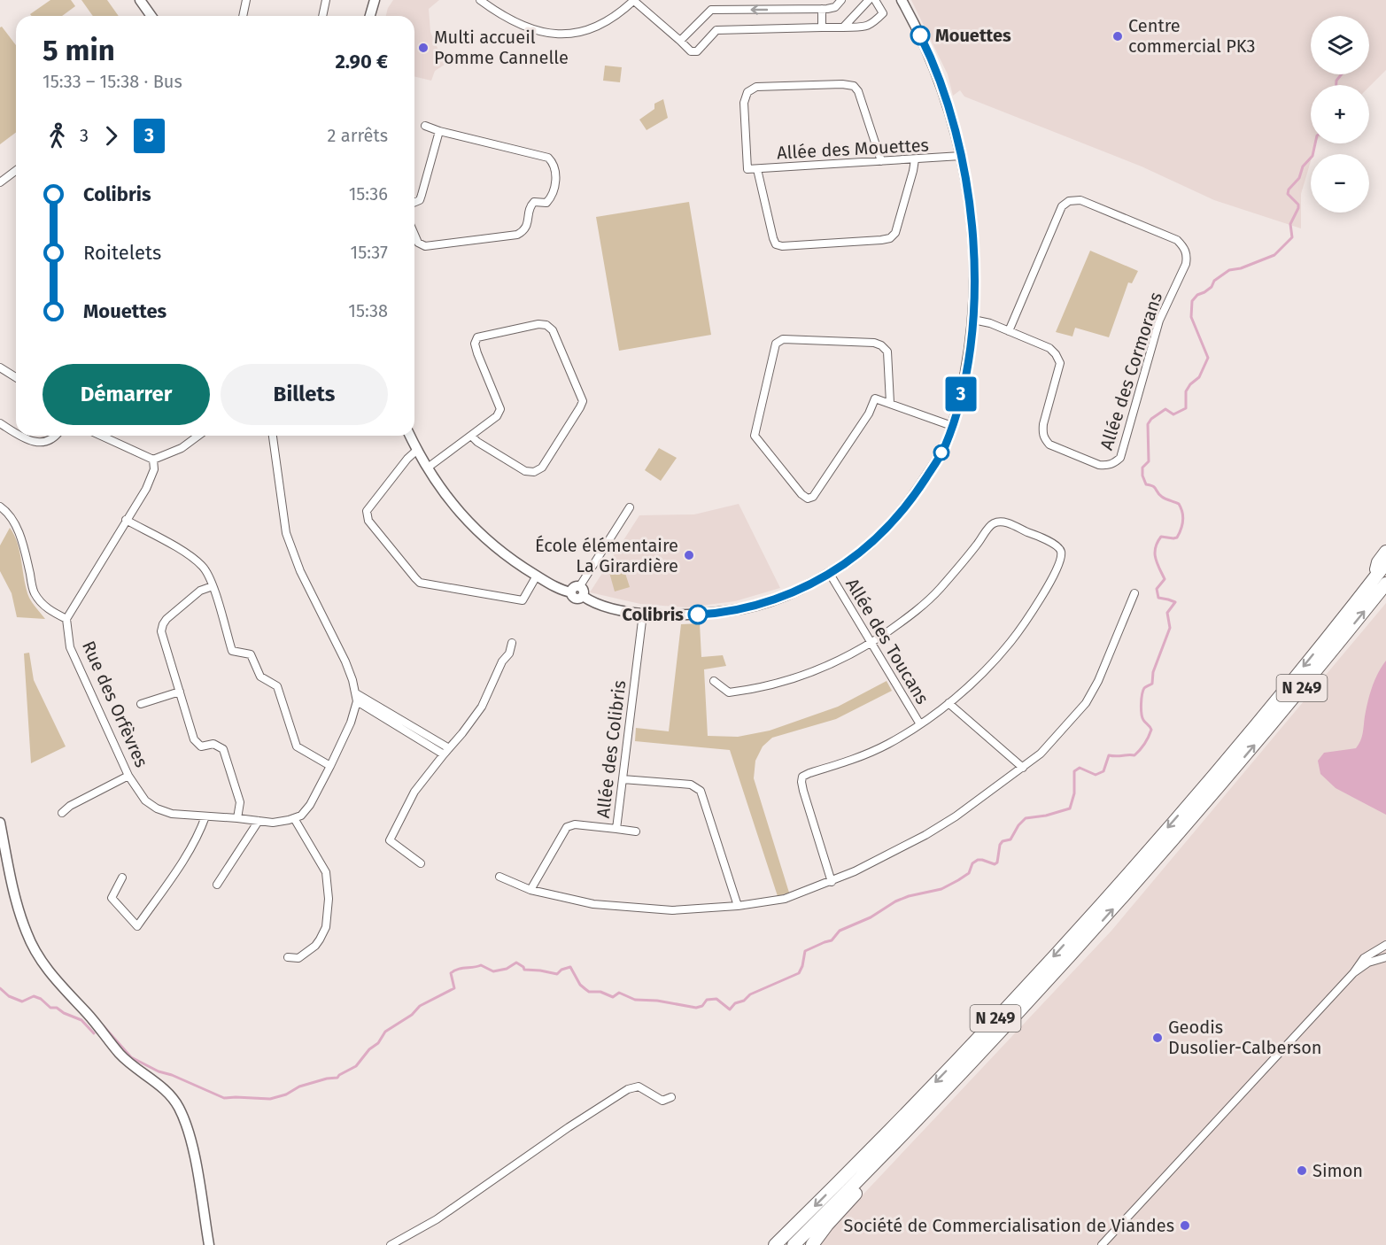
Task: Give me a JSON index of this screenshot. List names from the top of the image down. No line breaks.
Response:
{"streets":{"highway":["N 249"],"street":["Allée des Mouettes","Allée des Cormorans","Allée des Toucans","Rue des Orfèvres","Allée des Colibris"]},"places":["Mouettes","Centre commercial PK3","Multi accueil Pomme Cannelle","École élémentaire La Girardière","Colibris","Geodis Dusolier-Calberson","Simon","Société de Commercialisation de Viandes"],"lines":["bus line 3"],"page":{"on_map":"3","map_buttons":["+","−"],"heading":["5 min","15:33 – 15:38 · Bus","2.90 €"],"legs":["3","3","2 arrêts"],"list":[{"name":"Colibris","value":"15:36"},{"name":"Roitelets","value":"15:37"},{"name":"Mouettes","value":"15:38"}],"buttons":["Démarrer","Billets"]}}
